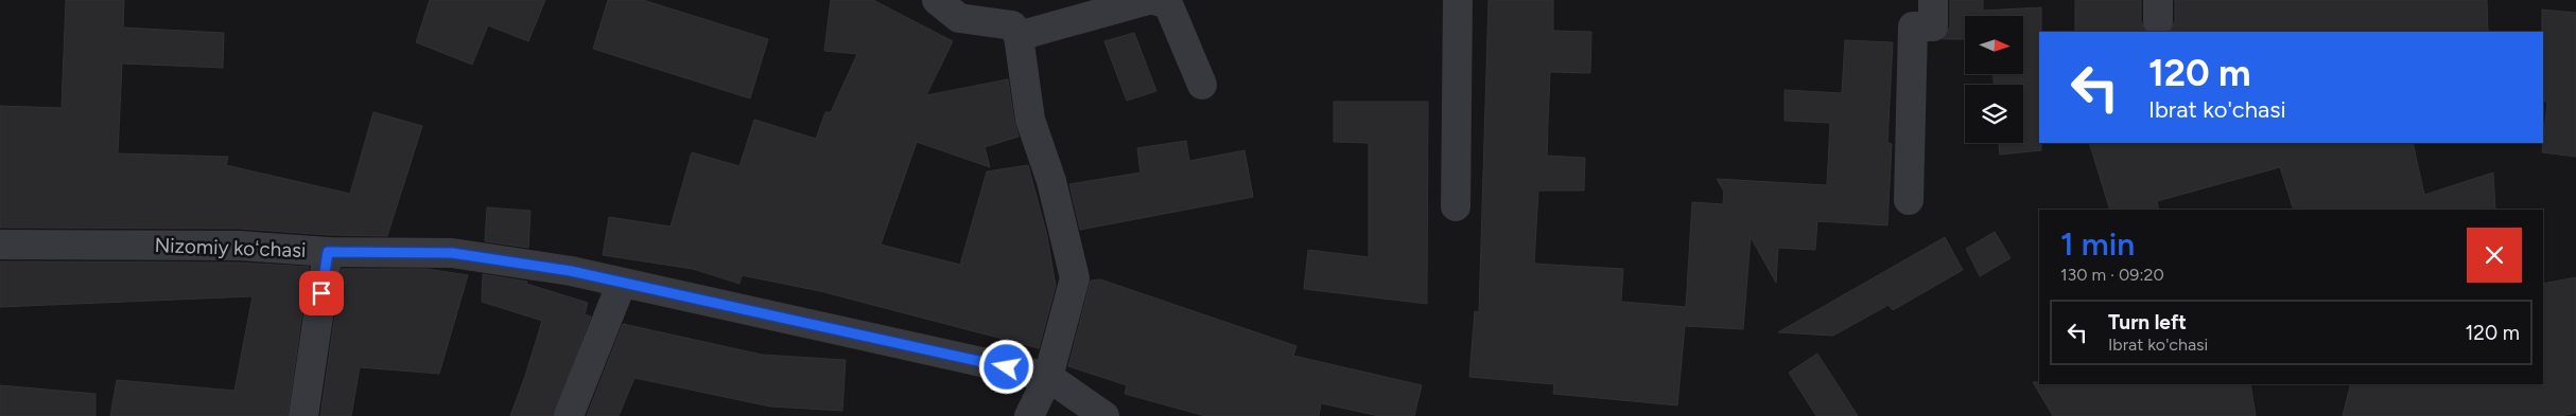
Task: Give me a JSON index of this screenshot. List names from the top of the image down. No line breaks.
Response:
{"streets":{"street":["Nizomiy koʻchasi"]},"north":"right","page":{"turn":["120 m","Ibrat ko'chasi"],"heading":["1 min","130 m · 09:20"],"list":[{"name":"Turn left","note":"Ibrat ko'chasi","value":"120 m"}]}}
